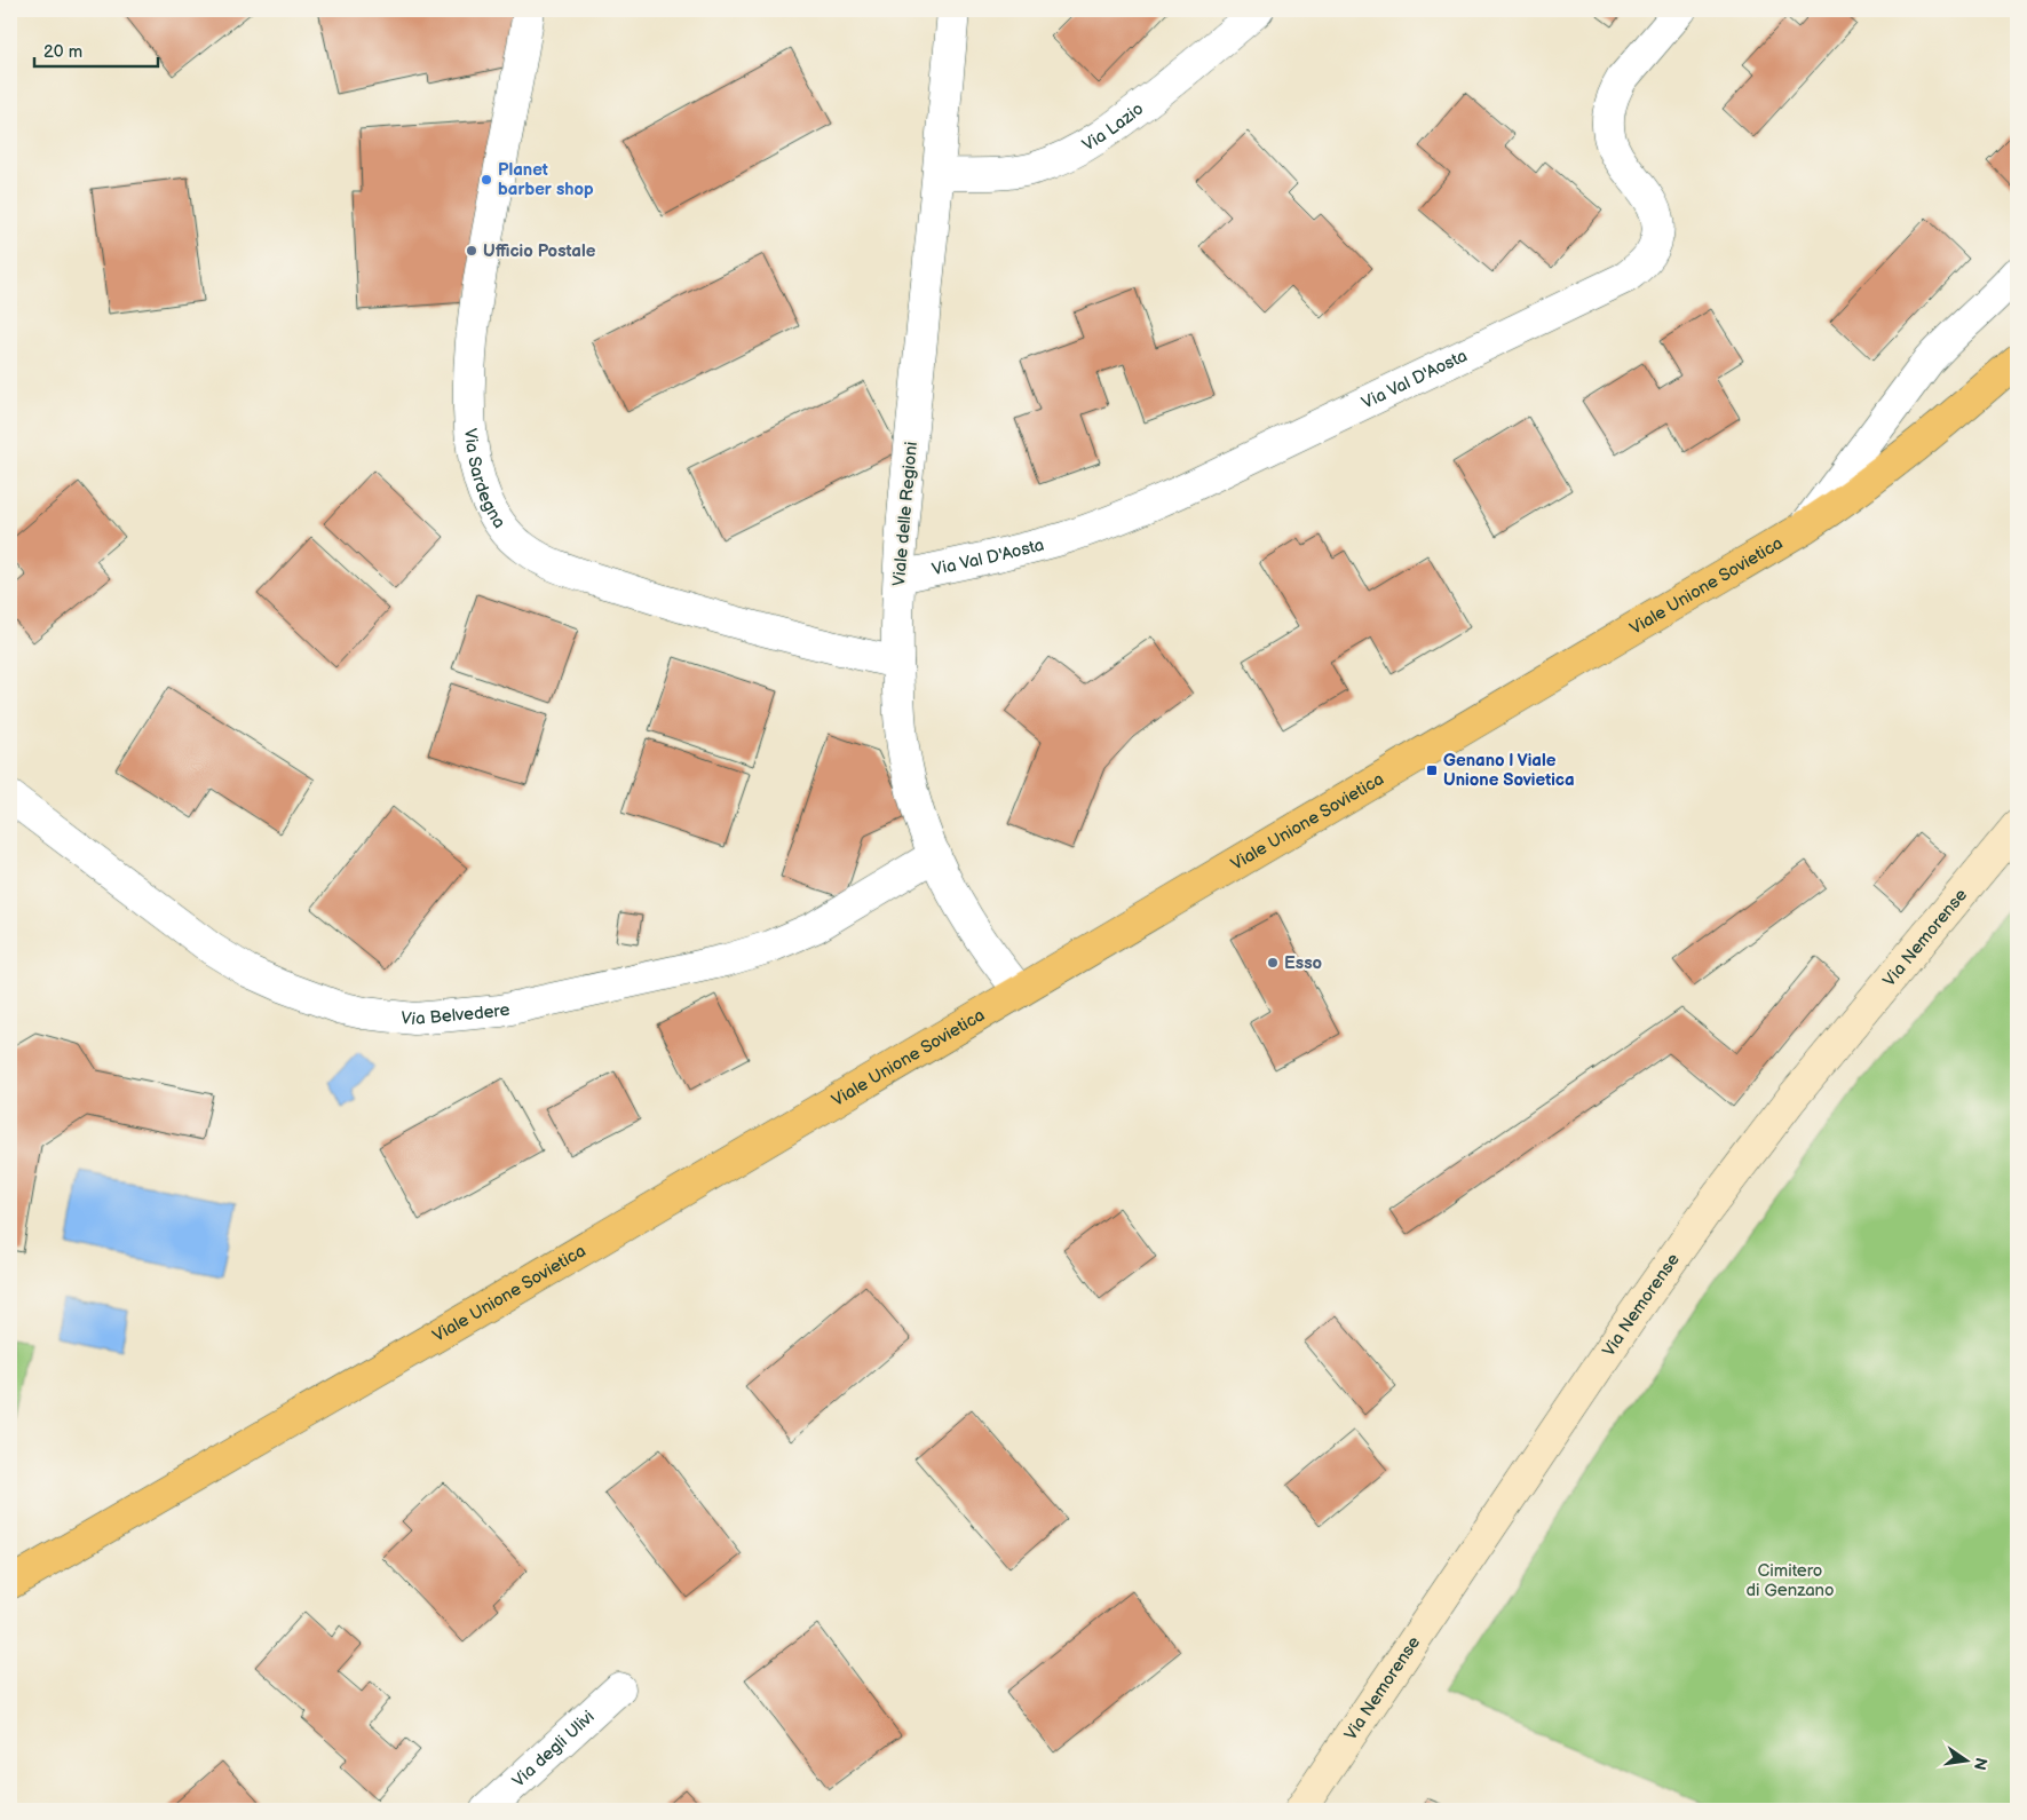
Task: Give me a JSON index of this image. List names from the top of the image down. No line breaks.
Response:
{"streets":{"main road":["Viale Unione Sovietica","Via Nemorense"],"street":["Via Lazio","Via Val D'Aosta","Via Sardegna","Viale delle Regioni","Via Belvedere","Via degli Ulivi"]},"crossings":[["Via Lazio","Viale delle Regioni"],["Via Val D'Aosta","Viale delle Regioni"],["Via Sardegna","Viale delle Regioni"],["Viale delle Regioni","Viale Unione Sovietica"],["Viale delle Regioni","Via Belvedere"]],"parks":["Cimitero di Genzano"],"places":{"other":["Planet barber shop","Ufficio Postale","Esso"],"transit":["Genano | Viale Unione Sovietica"]},"scale_bar":"20 m","north":"right"}
